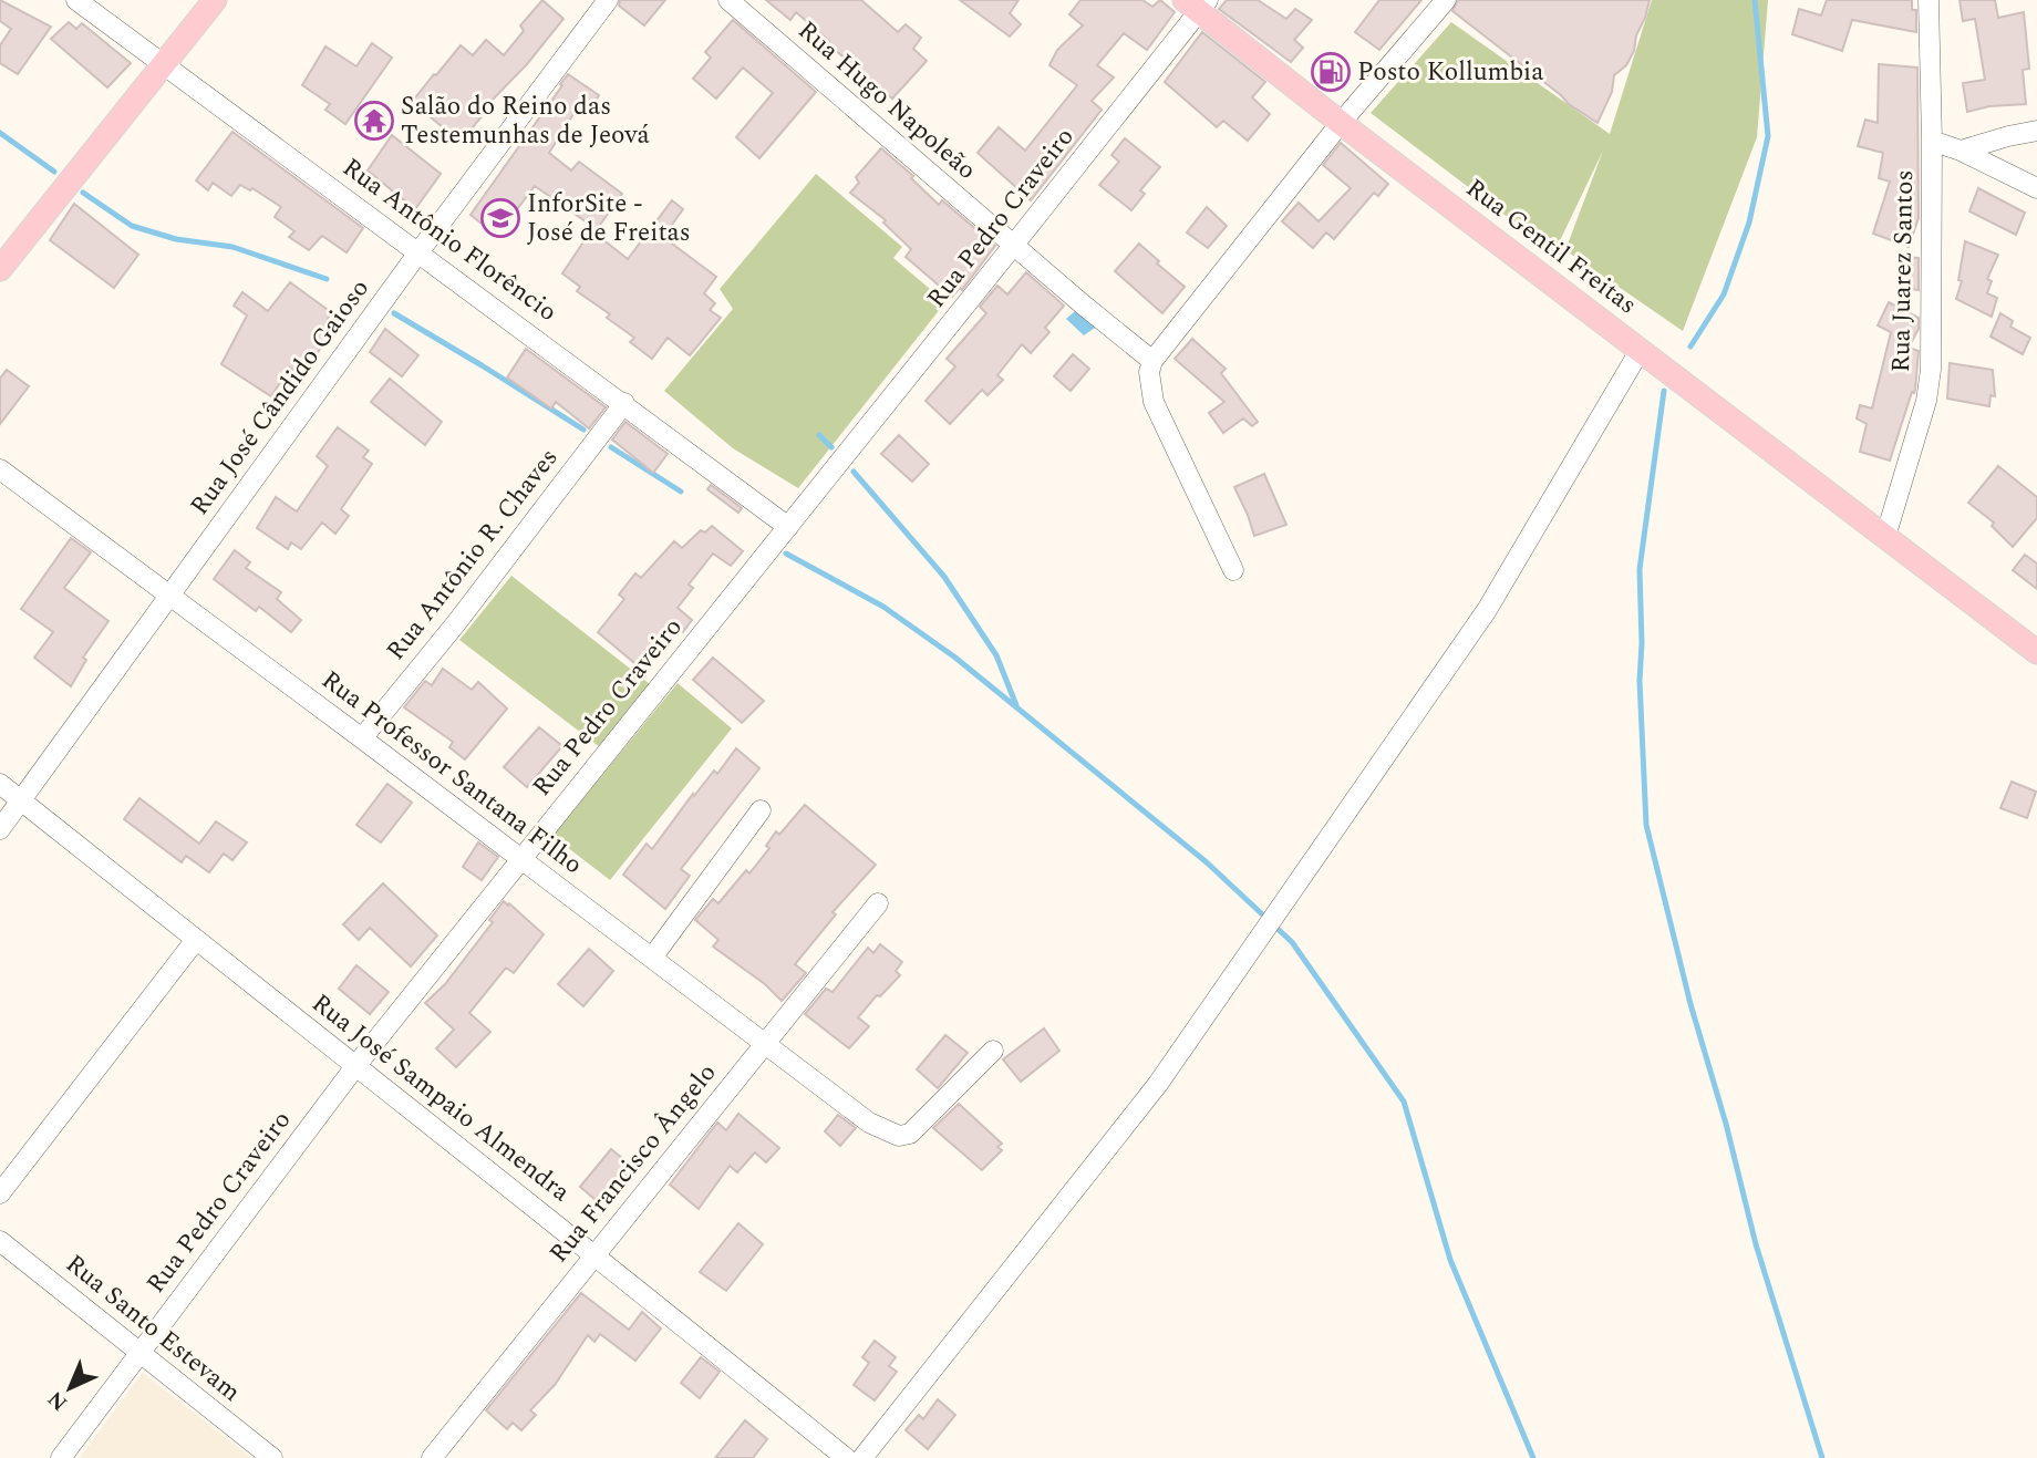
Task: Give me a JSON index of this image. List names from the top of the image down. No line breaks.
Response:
{"streets":{"main road":["Rua Gentil Freitas"],"street":["Rua Hugo Napoleão","Rua Pedro Craveiro","Rua Antônio Florêncio","Rua Juarez Santos","Rua José Cândido Gaioso","Rua Antônio R. Chaves","Rua Professor Santana Filho","Rua José Sampaio Almendra","Rua Francisco Ângelo","Rua Santo Estevam"]},"crossings":[["Rua Hugo Napoleão","Rua Pedro Craveiro"],["Rua Pedro Craveiro","Rua Antônio Florêncio"],["Rua Pedro Craveiro","Rua Gentil Freitas"],["Rua Pedro Craveiro","Rua Professor Santana Filho"],["Rua Pedro Craveiro","Rua José Sampaio Almendra"],["Rua Pedro Craveiro","Rua Santo Estevam"],["Rua Antônio Florêncio","Rua José Cândido Gaioso"],["Rua Antônio Florêncio","Rua Antônio R. Chaves"],["Rua Gentil Freitas","Rua Juarez Santos"],["Rua José Cândido Gaioso","Rua Professor Santana Filho"],["Rua José Cândido Gaioso","Rua José Sampaio Almendra"],["Rua Antônio R. Chaves","Rua Professor Santana Filho"],["Rua Professor Santana Filho","Rua Francisco Ângelo"],["Rua José Sampaio Almendra","Rua Francisco Ângelo"]],"places":{"fuel station":["Posto Kollumbia"],"temple":["Salão do Reino das Testemunhas de Jeová"],"school or university":["InforSite - José de Freitas"]},"north":"bottom left"}
